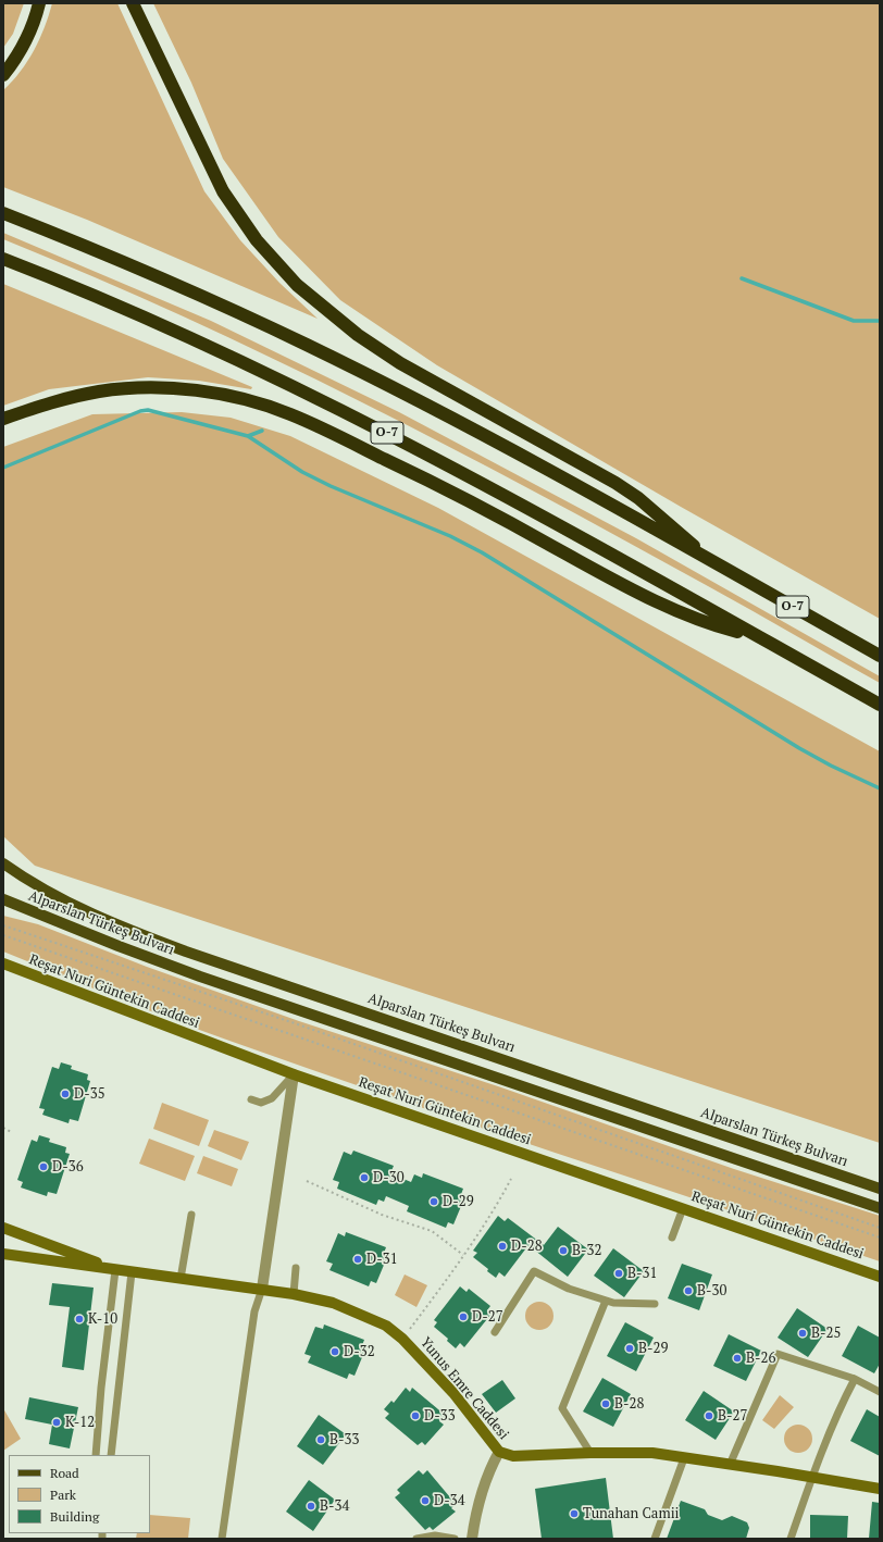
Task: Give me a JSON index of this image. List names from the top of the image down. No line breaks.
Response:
{"streets":{"highway":["O-7"],"main road":["Alparslan Türkeş Bulvarı"],"street":["Reşat Nuri Güntekin Caddesi","Yunus Emre Caddesi"]},"places":["D-35","D-36","D-30","D-29","D-28","B-32","D-31","B-31","B-30","D-27","K-10","B-25","B-29","D-32","B-26","B-28","D-33","B-27","K-12","B-33","D-34","B-34","Tunahan Camii"],"legend":["Road","Park","Building"]}
